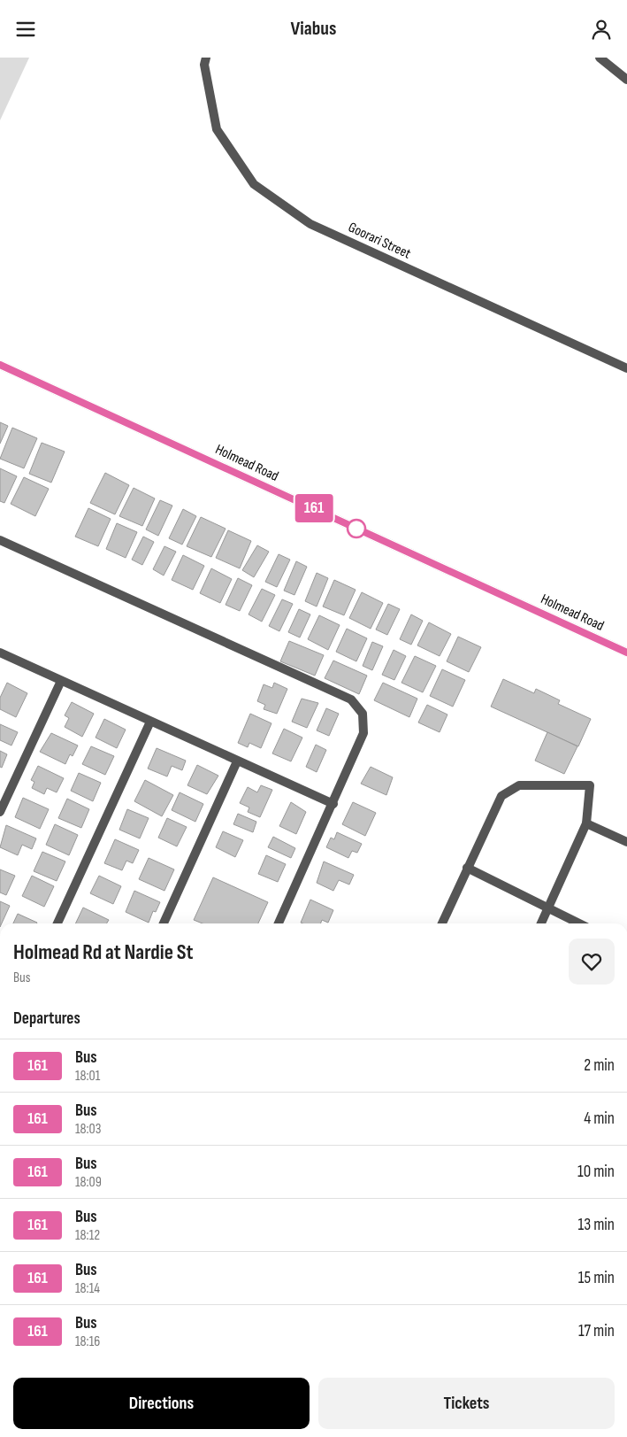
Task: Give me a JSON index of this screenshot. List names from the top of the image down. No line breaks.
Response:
{"streets":{"street":["Goorari Street","Holmead Road"]},"lines":["bus line 161"],"page":{"header":"Viabus","on_map":"161","heading":[["Holmead Rd at Nardie St","Bus"],"Departures"],"list":[{"mark":"161","name":"Bus","note":"18:01","value":"2 min"},{"mark":"161","name":"Bus","note":"18:03","value":"4 min"},{"mark":"161","name":"Bus","note":"18:09","value":"10 min"},{"mark":"161","name":"Bus","note":"18:12","value":"13 min"},{"mark":"161","name":"Bus","note":"18:14","value":"15 min"},{"mark":"161","name":"Bus","note":"18:16","value":"17 min"}],"buttons":["Directions","Tickets"]}}
